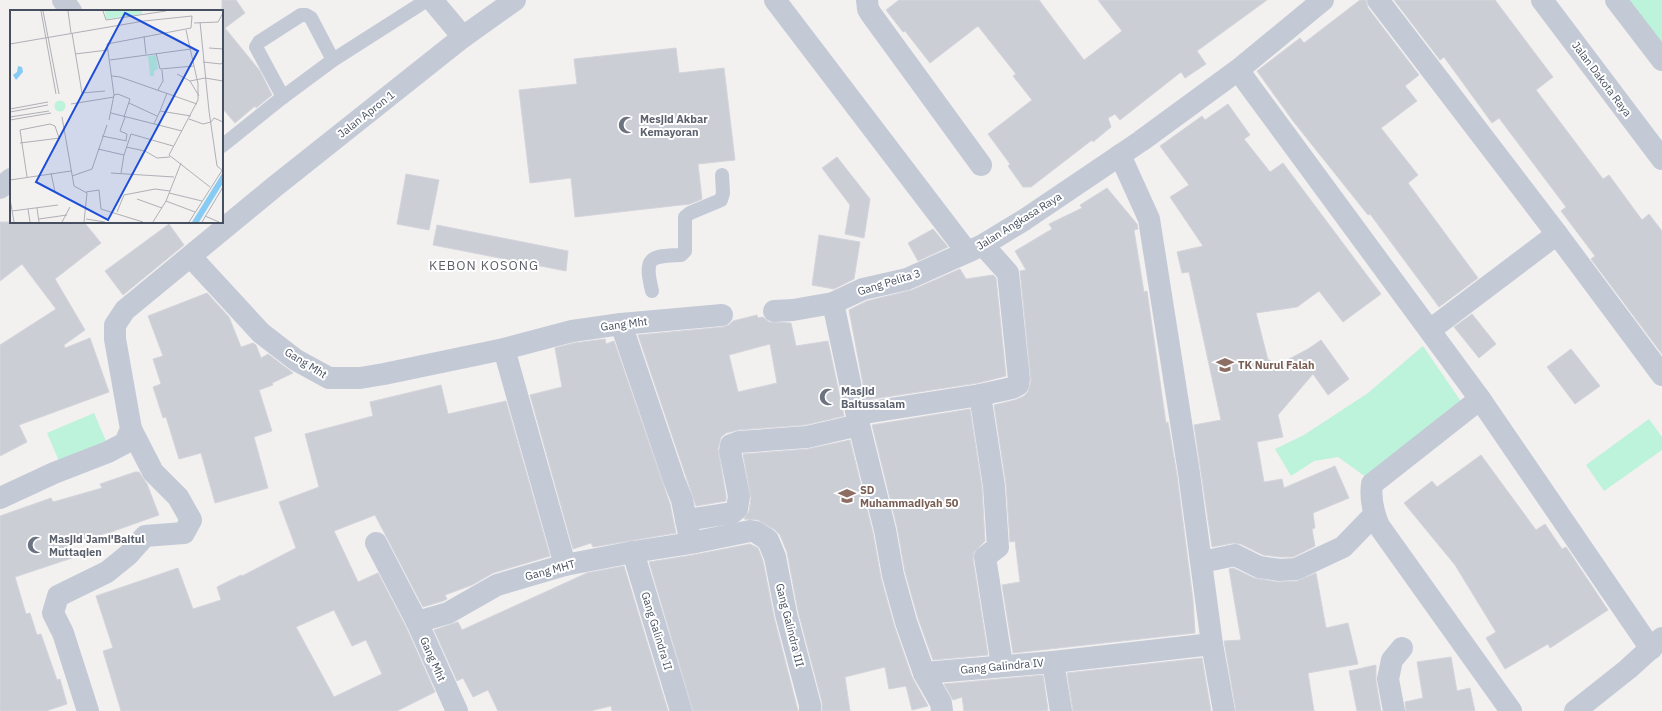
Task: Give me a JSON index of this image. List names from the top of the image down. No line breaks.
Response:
{"streets":{"street":["Jalan Dakota Raya","Jalan Apron 1","Jalan Angkasa Raya","Gang Pelita 3","Gang Mht","Gang MHT","Gang Galindra III","Gang Galindra II","Gang Galindra IV"]},"crossings":[["Jalan Apron 1","Gang Mht"],["Jalan Angkasa Raya","Gang Pelita 3"],["Gang Mht","Gang MHT"],["Gang MHT","Gang Galindra III"],["Gang MHT","Gang Galindra II"]],"districts":["KEBON KOSONG"],"places":{"mosque":["Mesjid Akbar Kemayoran","Masjid Baitussalam","Masjid Jami'Baitul Muttaqien"],"school or university":["TK Nurul Falah","SD Muhammadiyah 50"]}}
